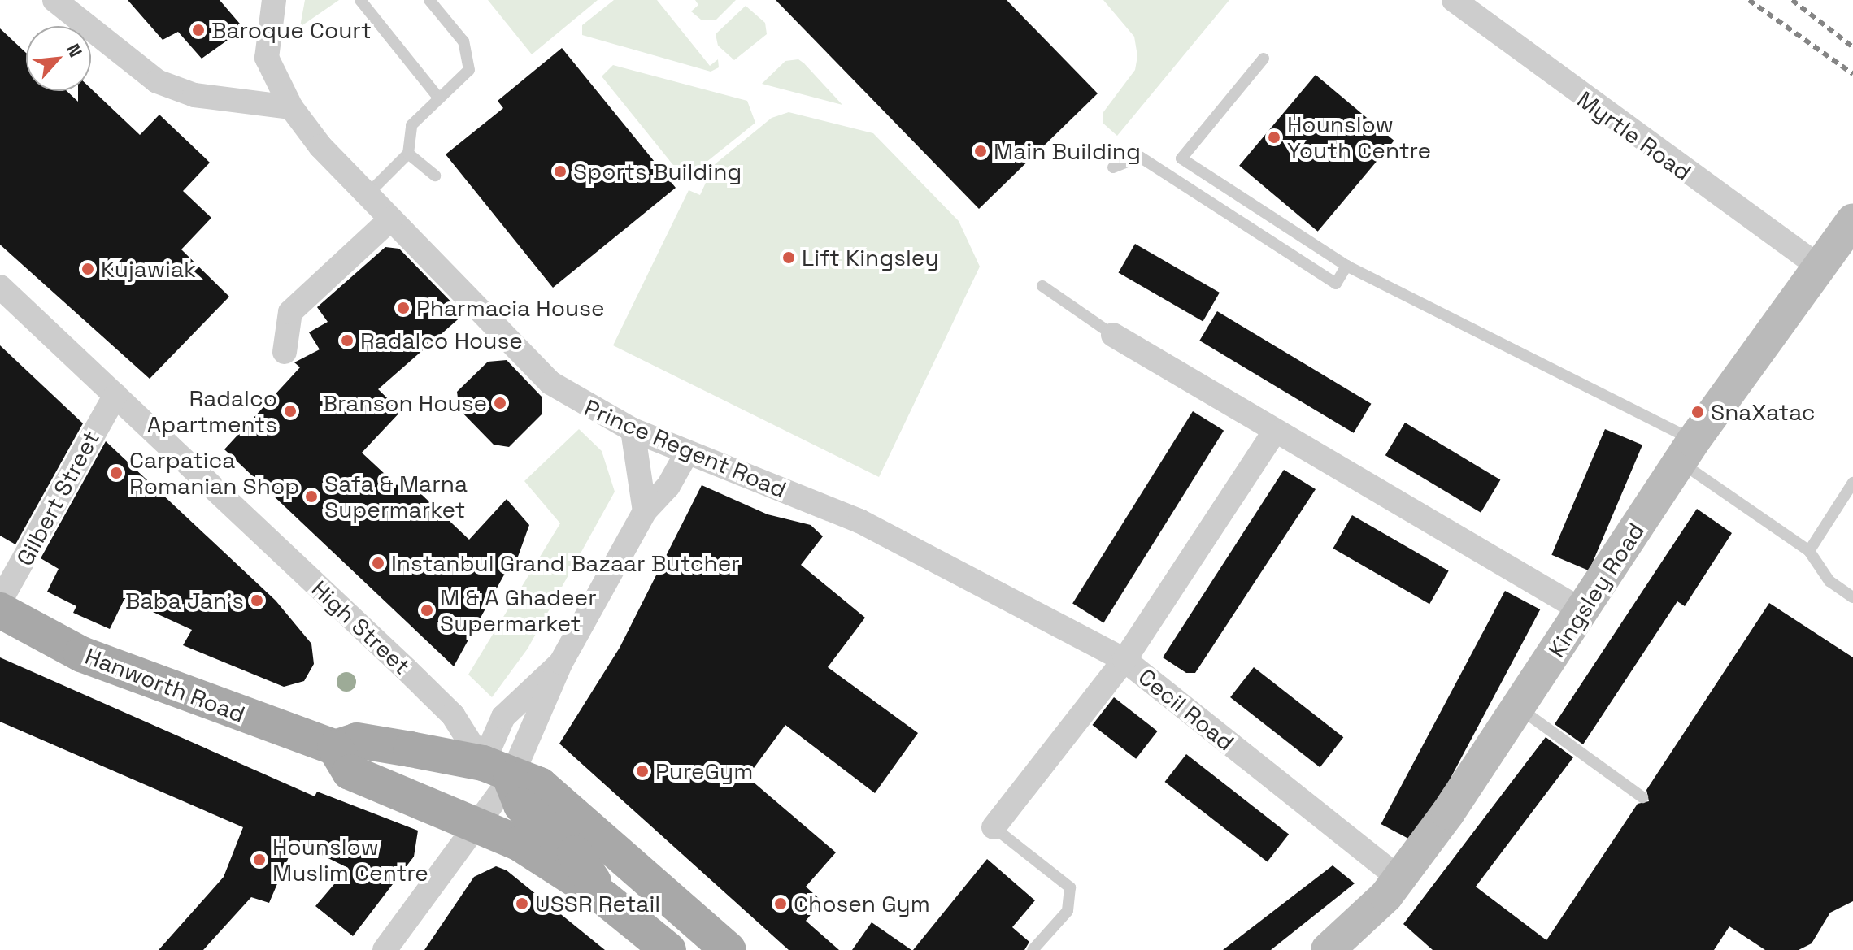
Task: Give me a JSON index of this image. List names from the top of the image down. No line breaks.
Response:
{"streets":{"main road":["Hanworth Road"],"street":["Myrtle Road","Prince Regent Road","Gilbert Street","Kingsley Road","High Street","Cecil Road"]},"crossings":[["Myrtle Road","Kingsley Road"],["Prince Regent Road","Cecil Road"],["Gilbert Street","High Street"],["Kingsley Road","Cecil Road"]],"places":["Baroque Court","Hounslow Youth Centre","Main Building","Sports Building","Lift Kingsley","Kujawiak","Pharmacia House","Radalco House","Branson House","Radalco Apartments","SnaXatac","Carpatica Romanian Shop","Safa & Marna Supermarket","Instanbul Grand Bazaar Butcher","Baba Jan's","M & A Ghadeer Supermarket","PureGym","Hounslow Muslim Centre","USSR Retail","Chosen Gym"],"north":"top right"}
